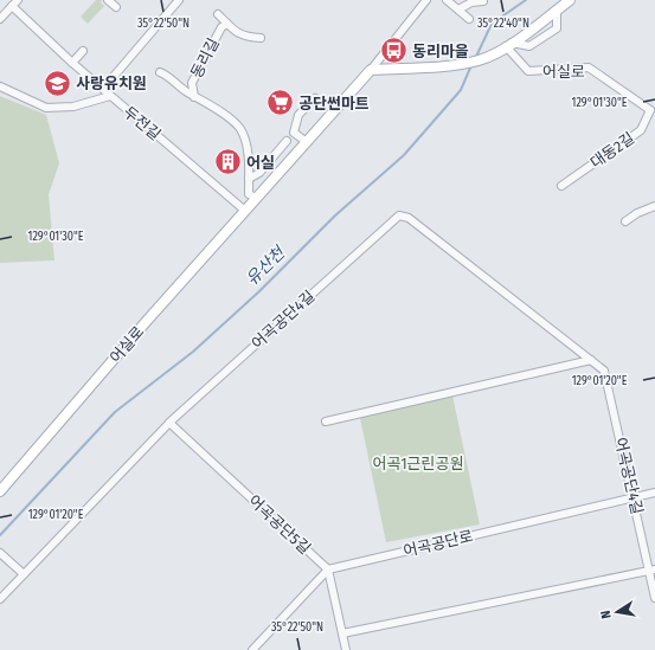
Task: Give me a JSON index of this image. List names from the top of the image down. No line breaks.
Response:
{"streets":{"main road":["어실로"],"street":["동리길","두전길","대동2길","어곡공단4길","어곡공단5길","어곡공단로"]},"crossings":[["어실로","두전길"],["어실로","대동2길"],["어곡공단4길","어곡공단5길"],["어곡공단4길","어곡공단로"],["어곡공단5길","어곡공단로"]],"water":["유산천"],"parks":["어곡1근린공원"],"places":{"bus stop":["동리마을"],"school or university":["사랑유치원"],"supermarket":["공단썬마트"],"building":["어실"]},"north":"left","coordinates":["35°22'50\"N","35°22'40\"N","129°01'30\"E","129°01'20\"E"]}
